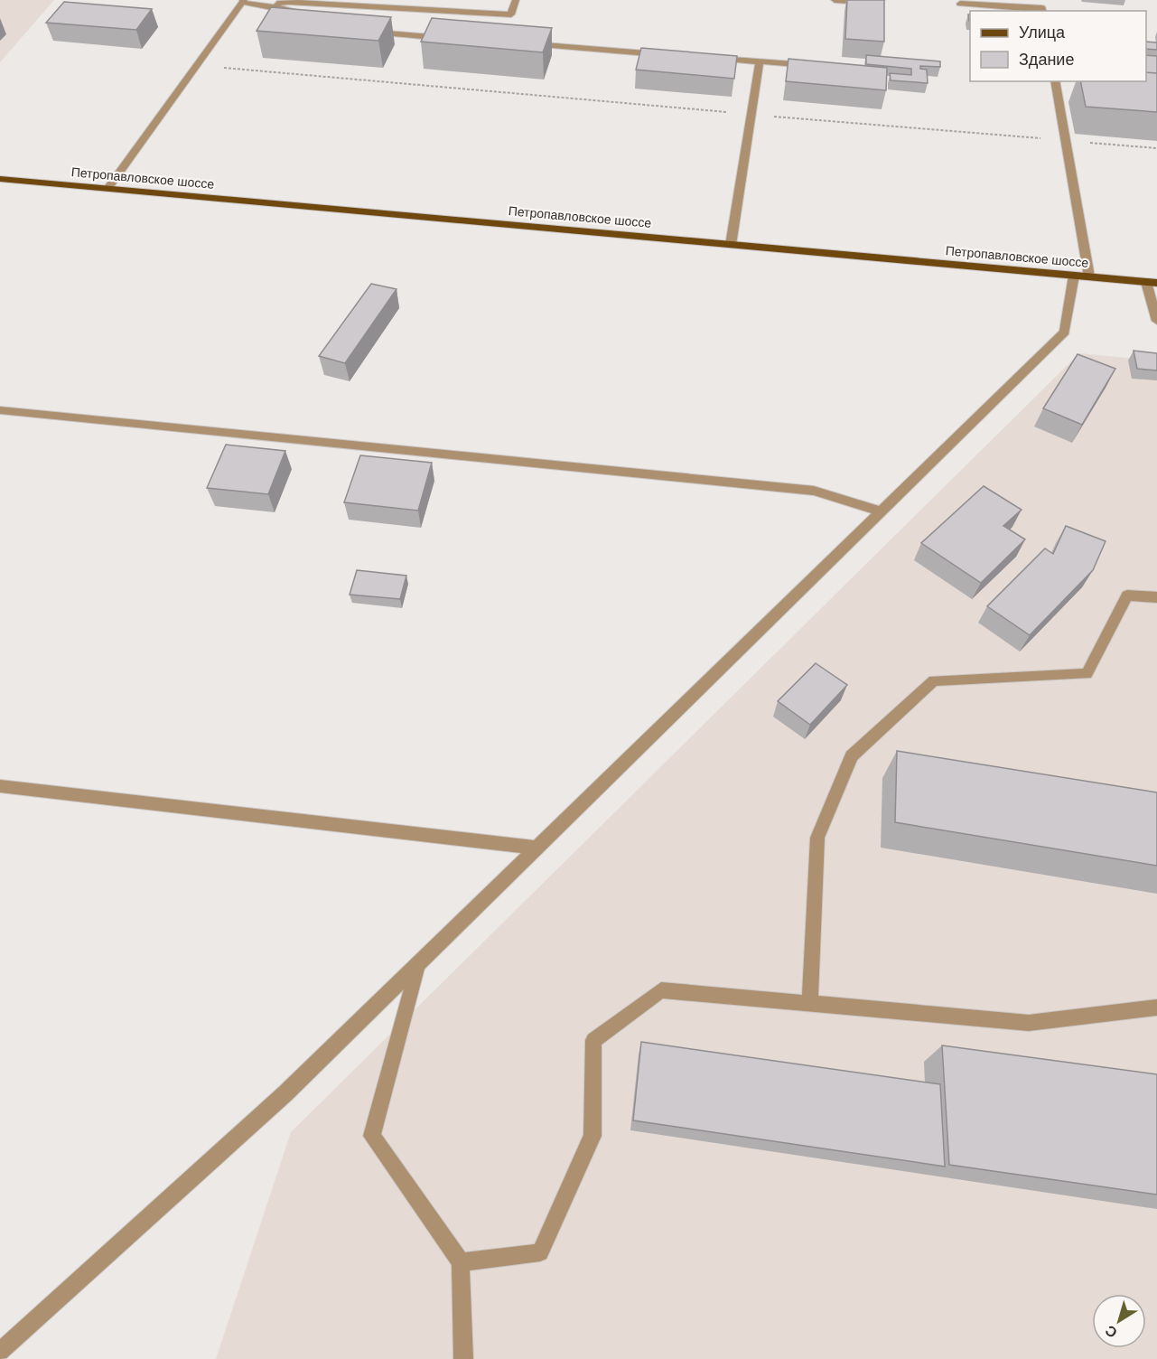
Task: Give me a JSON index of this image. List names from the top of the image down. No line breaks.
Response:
{"streets":{"main road":["Петропавловское шоссе"]},"legend":["Улица","Здание"],"north":"bottom left"}
